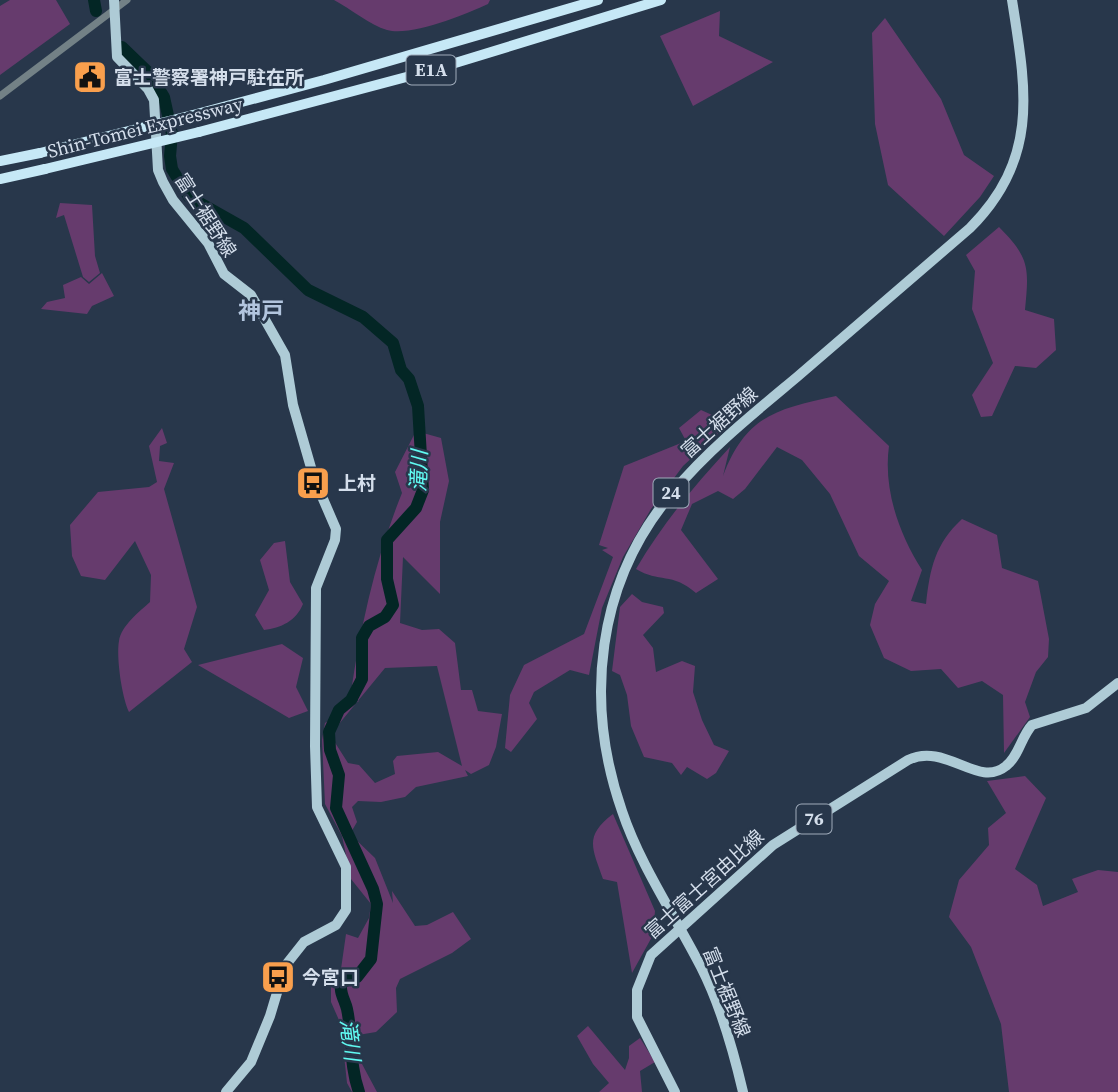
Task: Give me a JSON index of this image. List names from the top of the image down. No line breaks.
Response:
{"streets":{"highway":["E1A","Shin-Tomei Expressway"],"main road":["富士裾野線","24","76","富士富士宮由比線"]},"crossings":[["富士裾野線","富士富士宮由比線"]],"districts":["神戸"],"water":["滝川"],"places":{"public building":["富士警察署神戸駐在所"],"bus stop":["上村","今宮口"]}}
